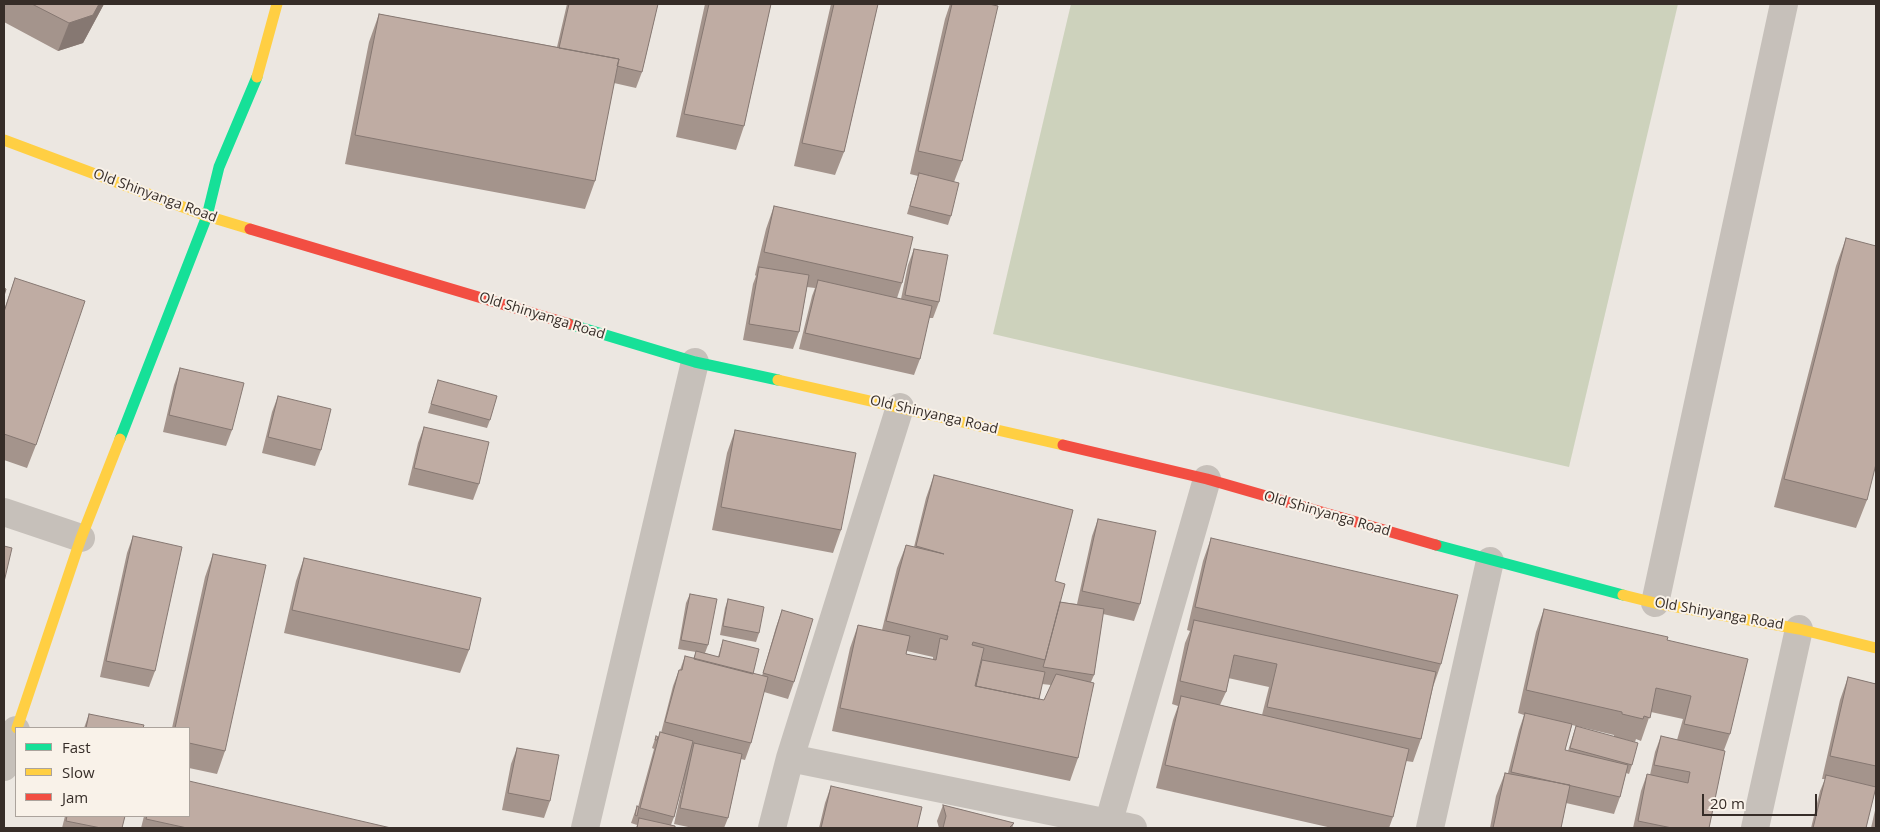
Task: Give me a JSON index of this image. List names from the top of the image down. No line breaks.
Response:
{"streets":{"main road":["Old Shinyanga Road"]},"legend":["Fast","Slow","Jam"],"scale_bar":"20 m"}
